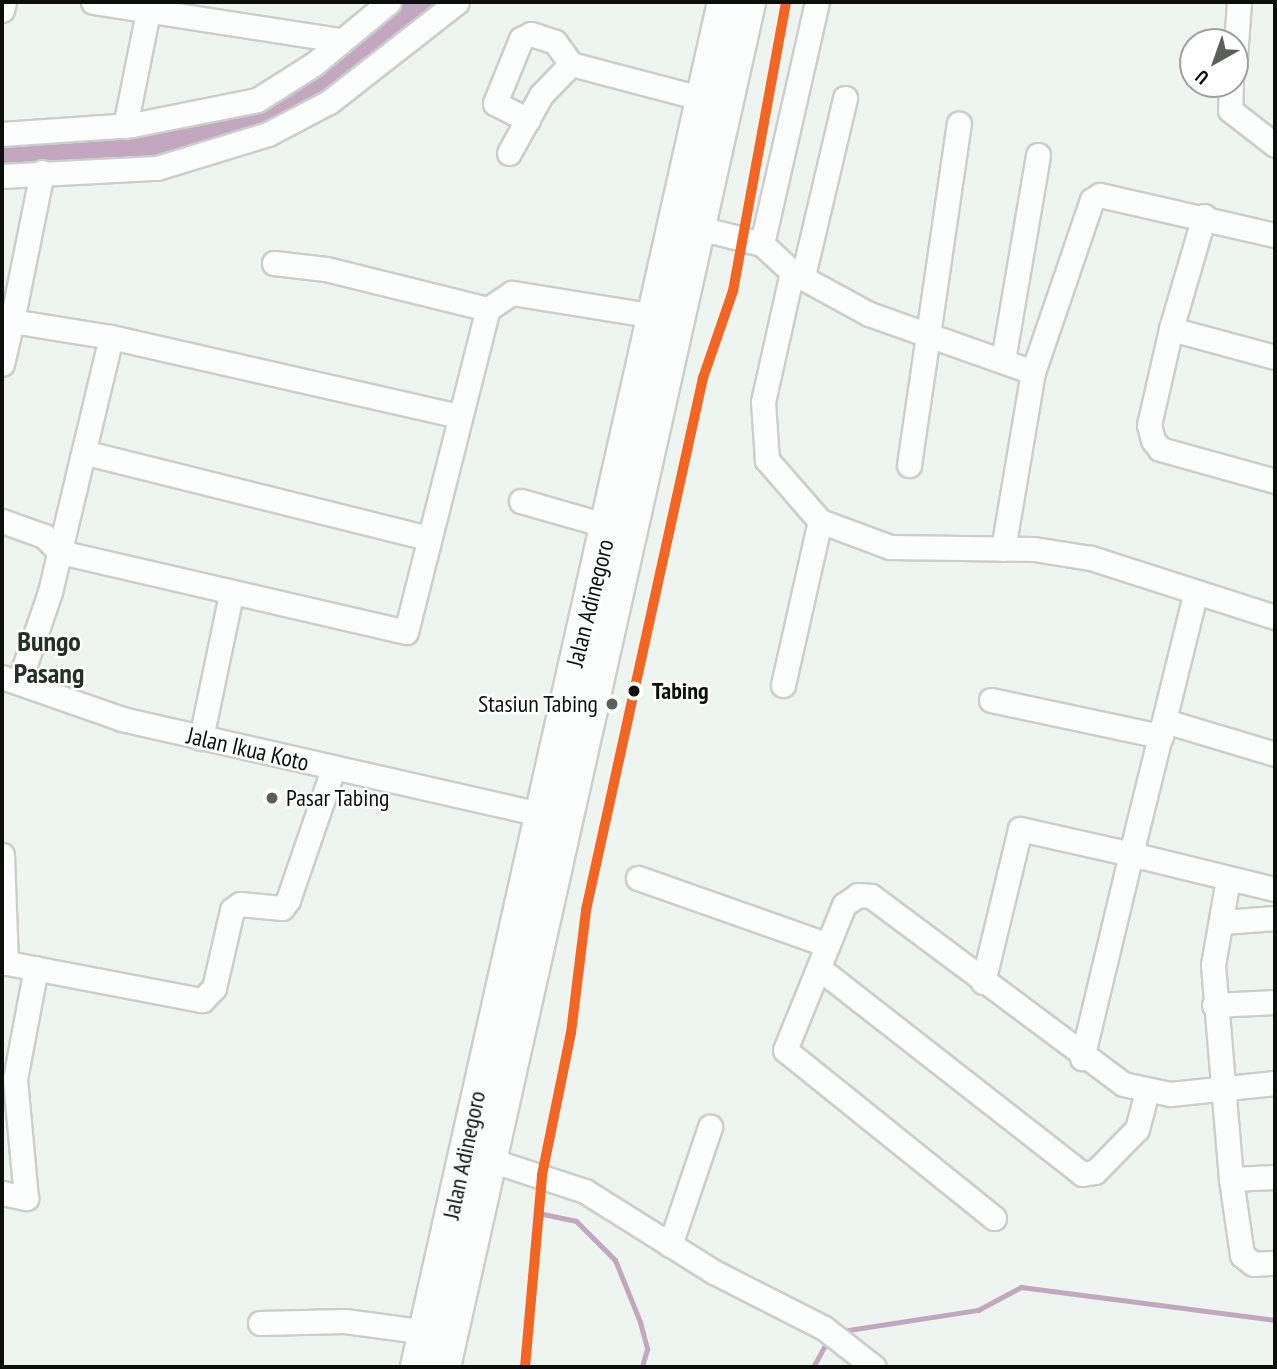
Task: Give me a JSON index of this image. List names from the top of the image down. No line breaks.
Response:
{"streets":{"highway":["Jalan Adinegoro"],"street":["Jalan Ikua Koto"]},"crossings":[["Jalan Adinegoro","Jalan Ikua Koto"]],"districts":["Bungo Pasang"],"places":["Tabing","Stasiun Tabing","Pasar Tabing"],"north":"bottom left"}
